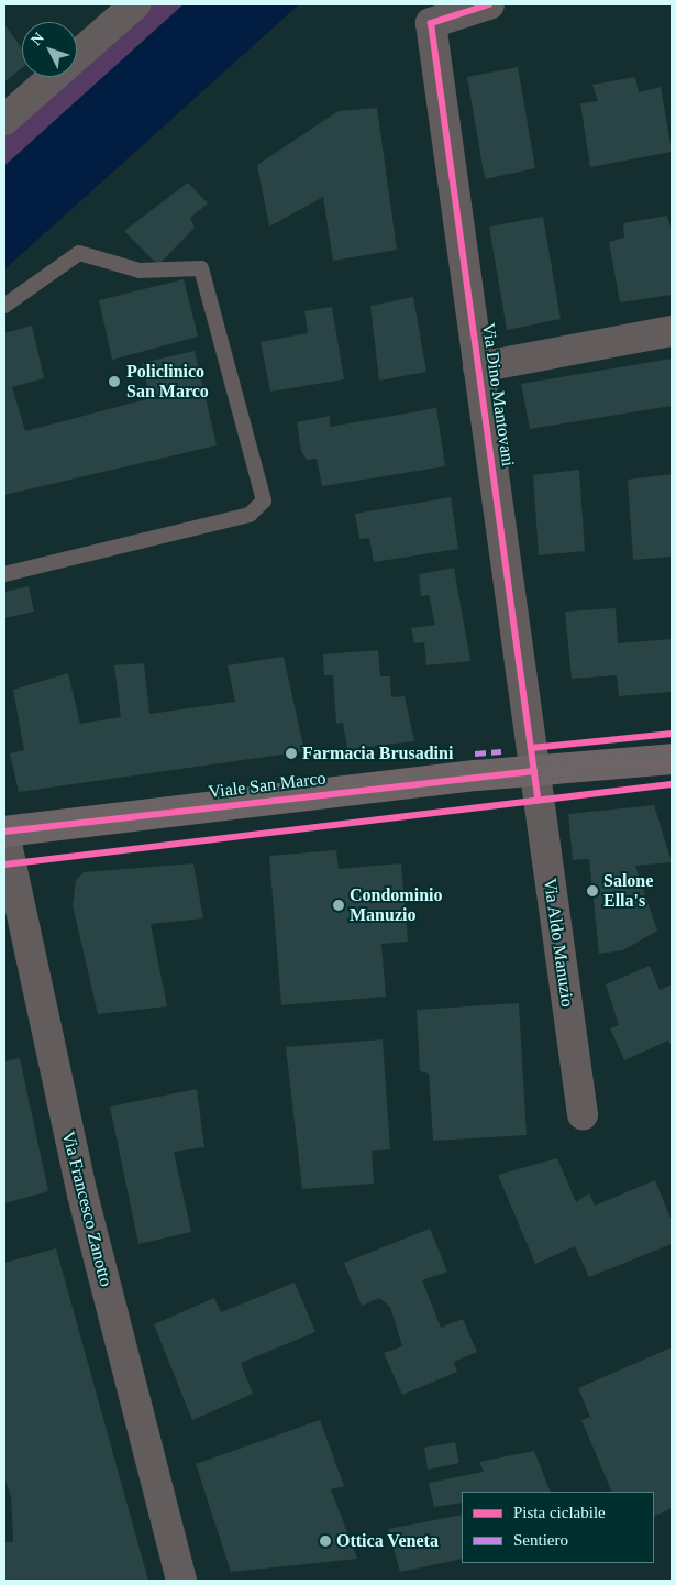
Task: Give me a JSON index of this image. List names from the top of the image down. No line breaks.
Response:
{"streets":{"street":["Via Dino Mantovani","Viale San Marco","Via Aldo Manuzio","Via Francesco Zanotto"]},"crossings":[["Via Dino Mantovani","Viale San Marco"],["Via Dino Mantovani","Via Aldo Manuzio"],["Viale San Marco","Via Aldo Manuzio"],["Viale San Marco","Via Francesco Zanotto"]],"places":["Policlinico San Marco","Farmacia Brusadini","Salone Ella's","Condominio Manuzio","Ottica Veneta"],"legend":["Pista ciclabile","Sentiero"],"north":"top left"}
